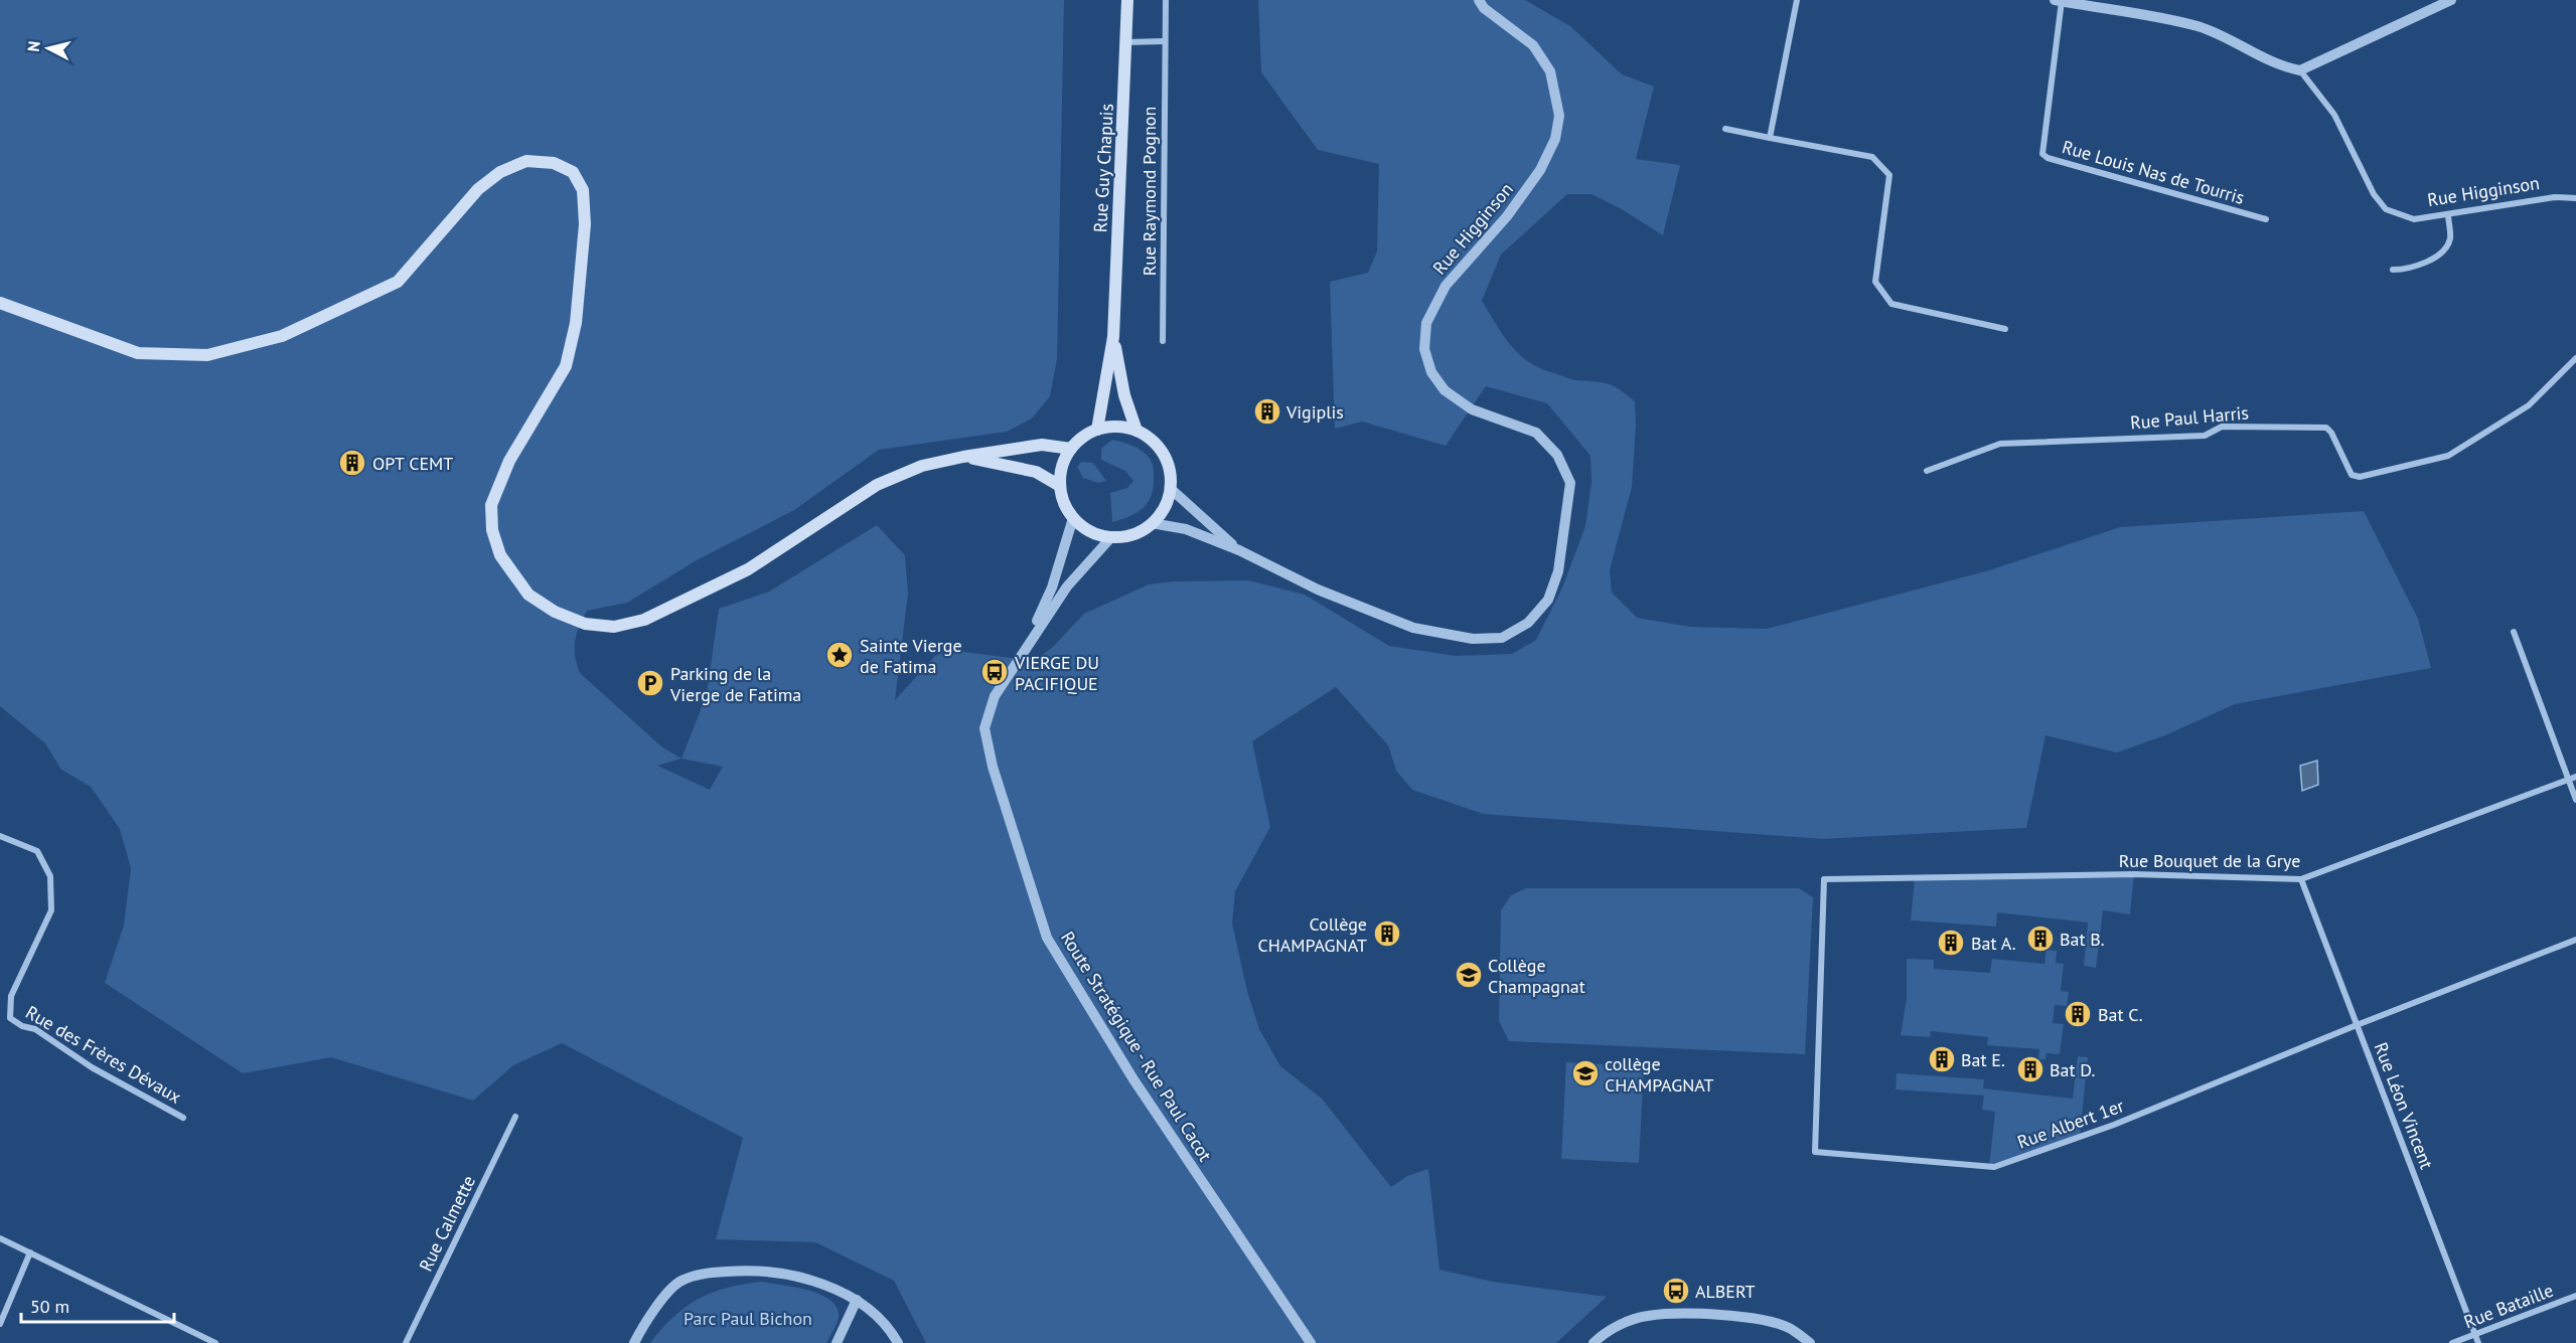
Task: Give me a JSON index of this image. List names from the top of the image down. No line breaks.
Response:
{"streets":{"main road":["Rue Guy Chapuis"],"street":["Rue Louis Nas de Tourris","Rue Raymond Pognon","Rue Higginson","Rue Paul Harris","Rue Bouquet de la Grye","Route Stratégique - Rue Paul Cacot","Rue des Frères Dévaux","Rue Léon Vincent","Rue Albert 1er","Rue Calmette","Rue Bataille"]},"crossings":[["Rue Guy Chapuis","Rue Higginson"],["Rue Guy Chapuis","Route Stratégique - Rue Paul Cacot"],["Rue Higginson","Route Stratégique - Rue Paul Cacot"],["Rue Bouquet de la Grye","Rue Léon Vincent"],["Rue Bouquet de la Grye","Rue Albert 1er"],["Rue Léon Vincent","Rue Albert 1er"],["Rue Léon Vincent","Rue Bataille"]],"parks":["Parc Paul Bichon"],"places":{"building":["Vigiplis","OPT CEMT","Collège CHAMPAGNAT","Bat B.","Bat A.","Bat C.","Bat E.","Bat D."],"place":["Sainte Vierge de Fatima"],"bus stop":["VIERGE DU PACIFIQUE","ALBERT"],"parking":["Parking de la Vierge de Fatima"],"school or university":["Collège Champagnat","collège CHAMPAGNAT"]},"scale_bar":"50 m","north":"left"}
